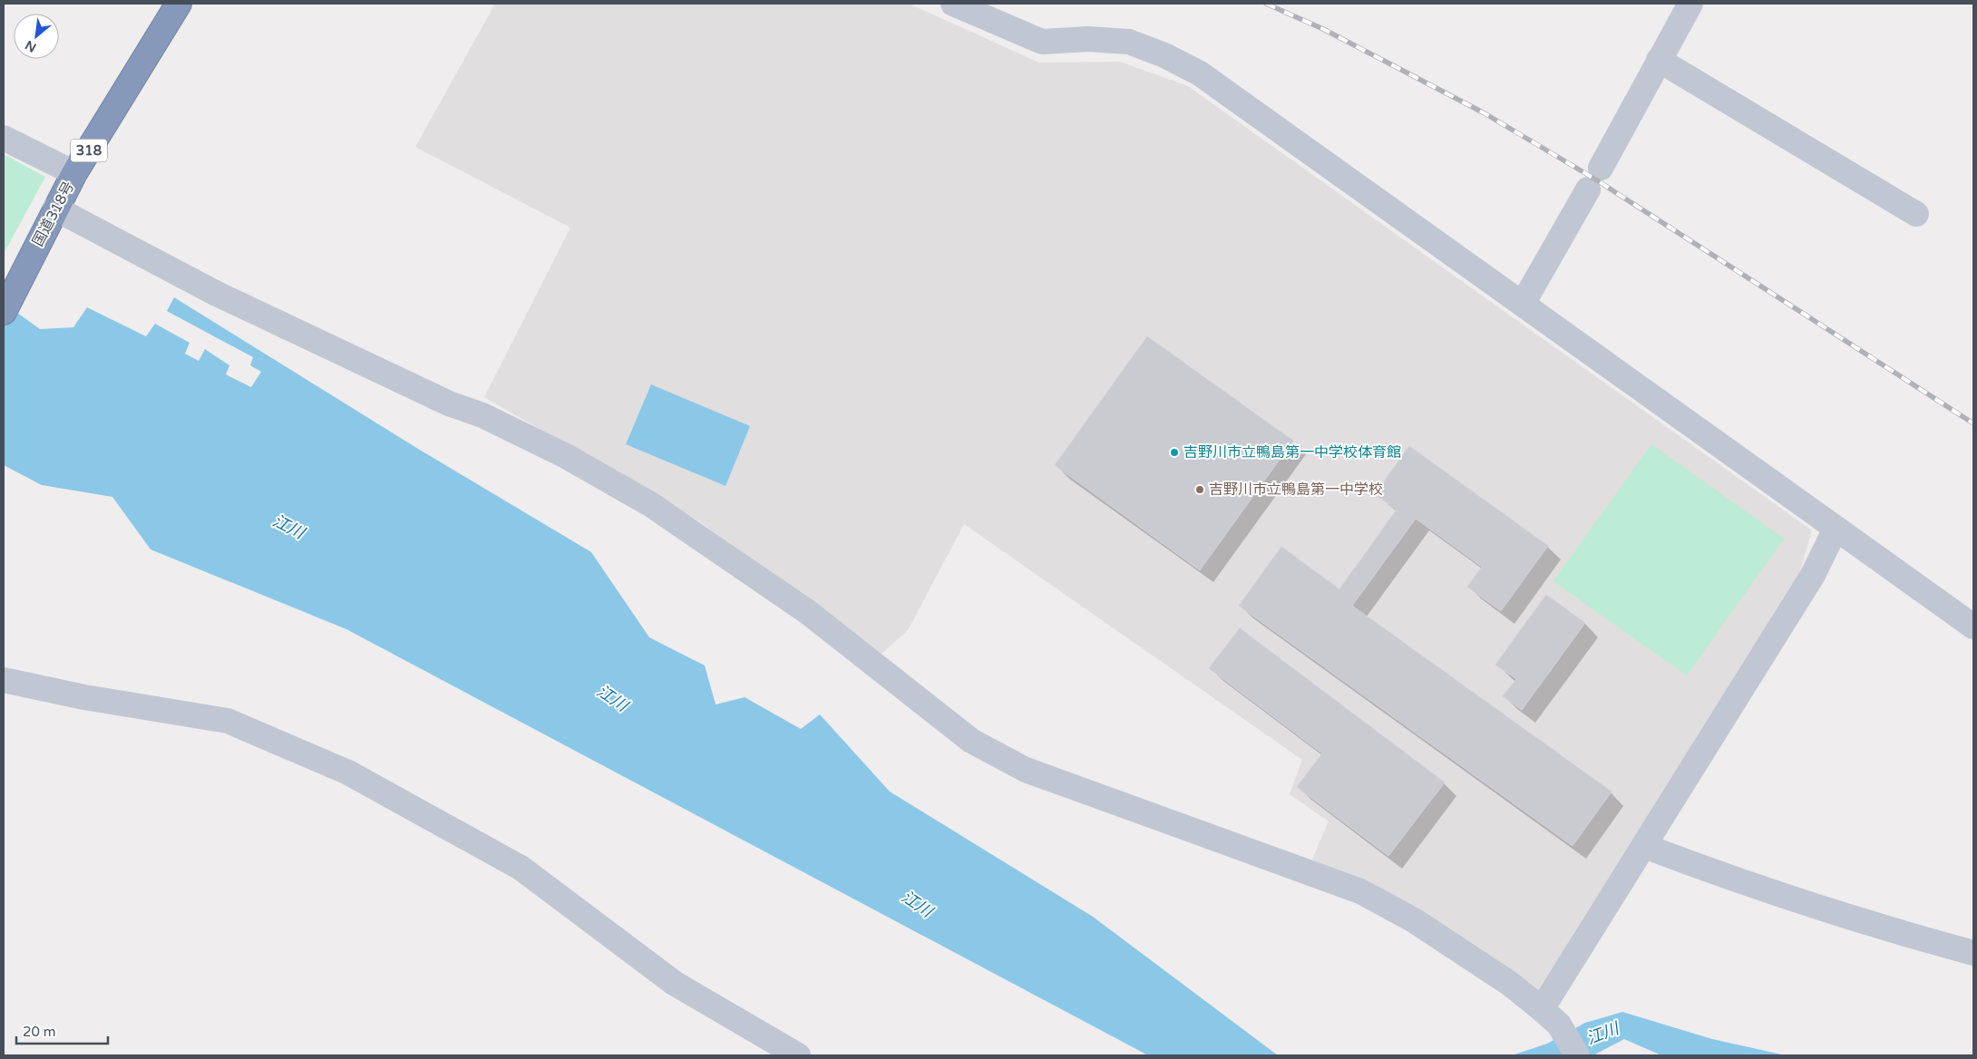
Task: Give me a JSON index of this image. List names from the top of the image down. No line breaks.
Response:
{"streets":{"highway":["318","国道318号"]},"water":["江川"],"places":["吉野川市立鴨島第一中学校体育館","吉野川市立鴨島第一中学校"],"scale_bar":"20 m","north":"bottom left"}
